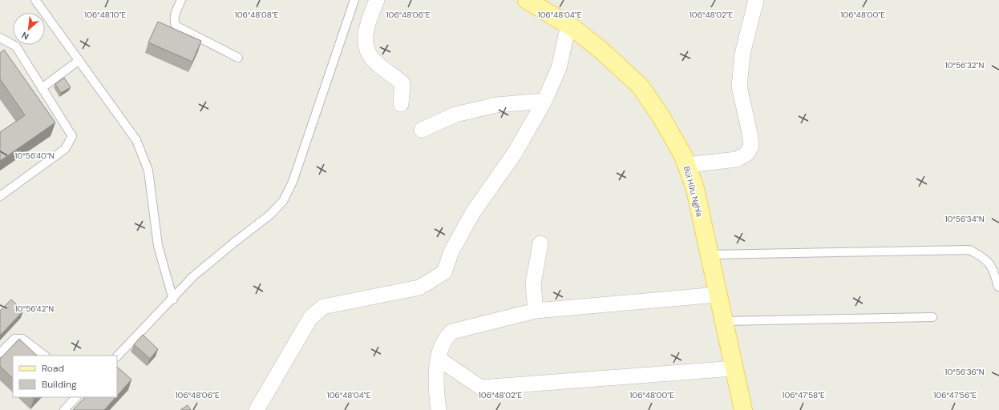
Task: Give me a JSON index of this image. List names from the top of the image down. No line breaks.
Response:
{"streets":{"main road":["Bùi Hữu Nghĩa"]},"legend":["Road","Building"],"north":"bottom left","coordinates":["106°48'10\"E","106°48'08\"E","106°48'06\"E","106°48'04\"E","106°48'02\"E","106°48'00\"E","10°56'32\"N","10°56'40\"N","10°56'34\"N","10°56'42\"N","10°56'36\"N","106°47'58\"E","106°47'56\"E"]}
